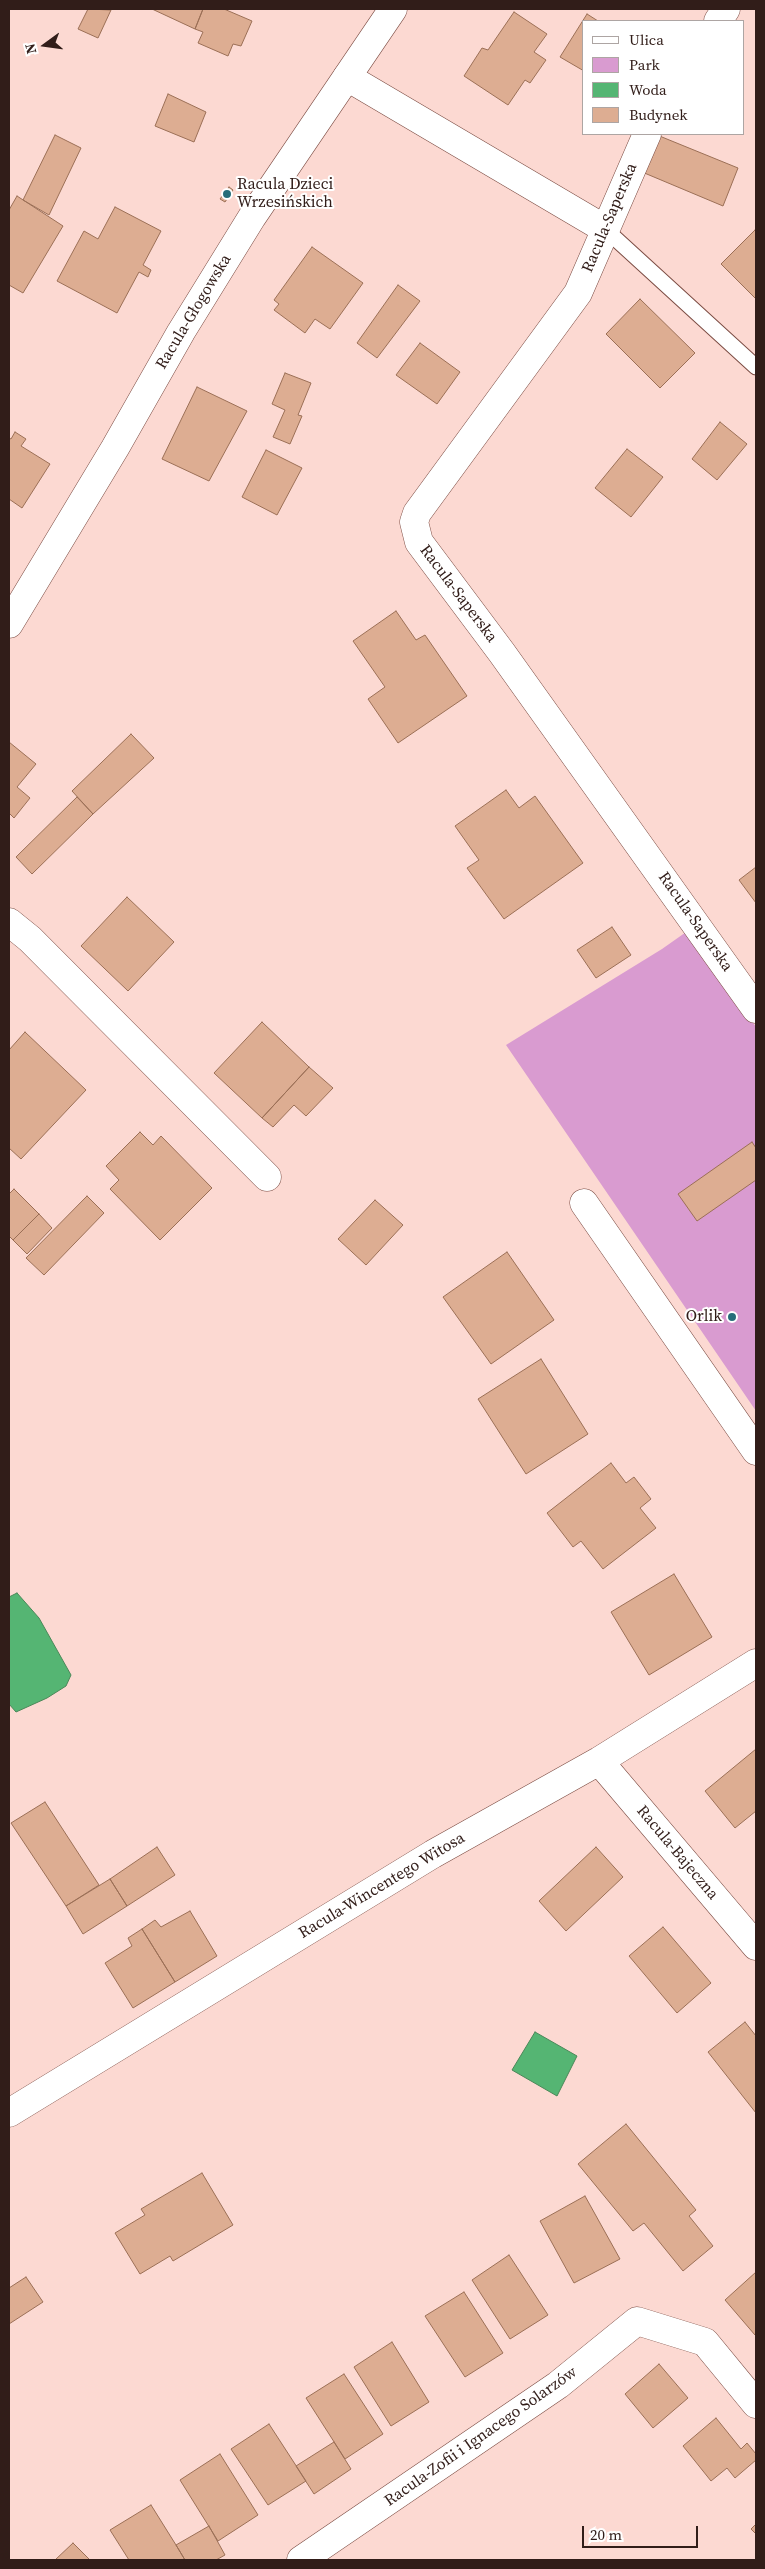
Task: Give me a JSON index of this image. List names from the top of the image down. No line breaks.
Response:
{"streets":{"street":["Racula-Saperska","Racula-Głogowska","Racula-Bajeczna","Racula-Wincentego Witosa","Racula-Zofii i Ignacego Solarzów"]},"crossings":[["Racula-Bajeczna","Racula-Wincentego Witosa"]],"places":["Racula Dzieci Wrzesińskich","Orlik"],"legend":["Ulica","Park","Woda","Budynek"],"scale_bar":"20 m","north":"left"}
